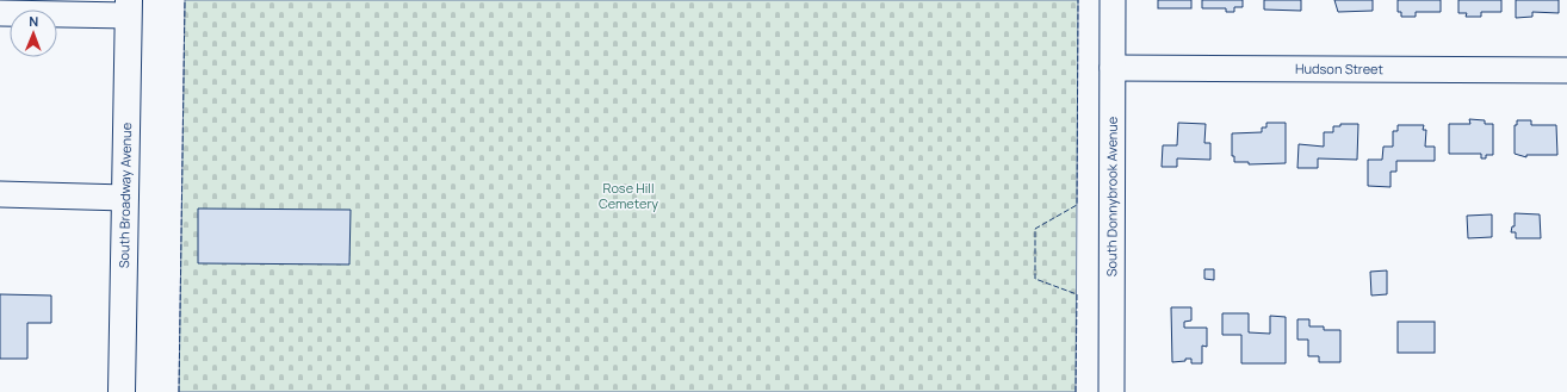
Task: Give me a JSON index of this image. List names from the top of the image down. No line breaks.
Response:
{"streets":{"main road":["South Broadway Avenue"],"street":["Hudson Street","South Donnybrook Avenue"]},"crossings":[["Hudson Street","South Donnybrook Avenue"]],"parks":["Rose Hill Cemetery"],"north":"top"}
